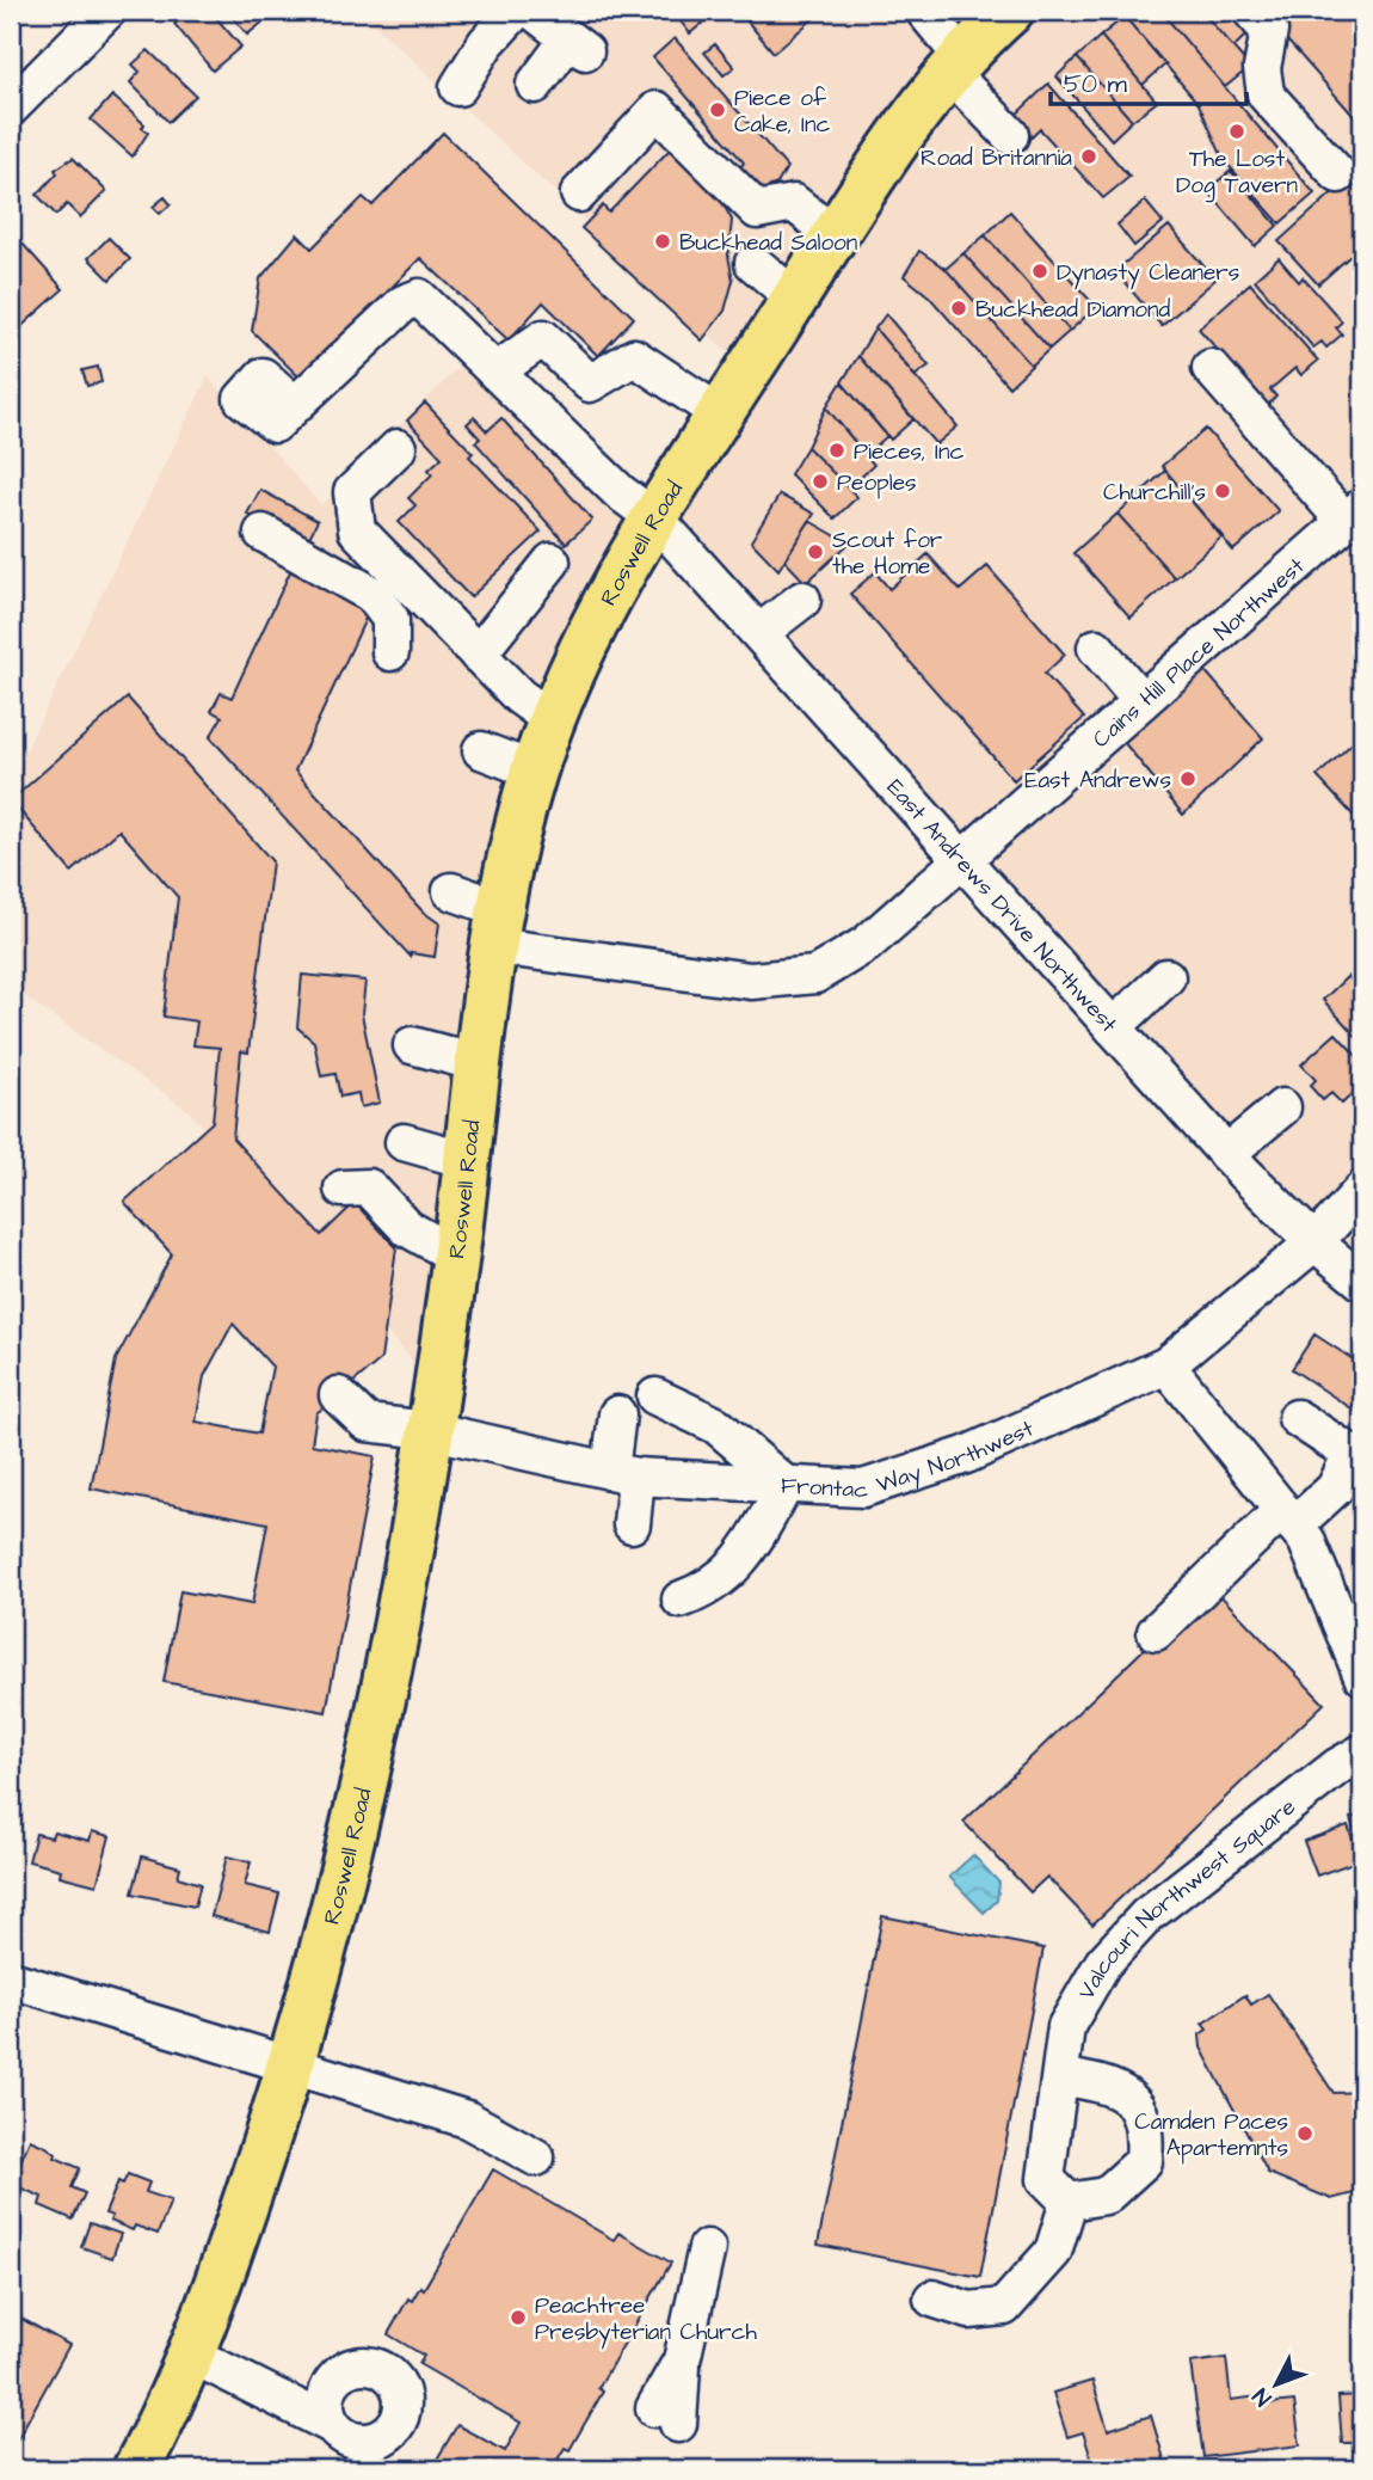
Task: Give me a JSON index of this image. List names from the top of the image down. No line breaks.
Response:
{"streets":{"main road":["Roswell Road"],"street":["Cains Hill Place Northwest","East Andrews Drive Northwest","Frontac Way Northwest","Valcouri Northwest Square"]},"crossings":[["Roswell Road","Cains Hill Place Northwest"],["Roswell Road","East Andrews Drive Northwest"],["Roswell Road","Frontac Way Northwest"],["Cains Hill Place Northwest","East Andrews Drive Northwest"],["East Andrews Drive Northwest","Frontac Way Northwest"]],"places":["Piece of Cake, Inc","The Lost Dog Tavern","Road Britannia","Buckhead Saloon","Dynasty Cleaners","Buckhead Diamond","Pieces, Inc","Peoples","Churchill's","Scout for the Home","East Andrews","Camden Paces Apartemnts","Peachtree Presbyterian Church"],"scale_bar":"50 m","north":"bottom left"}
